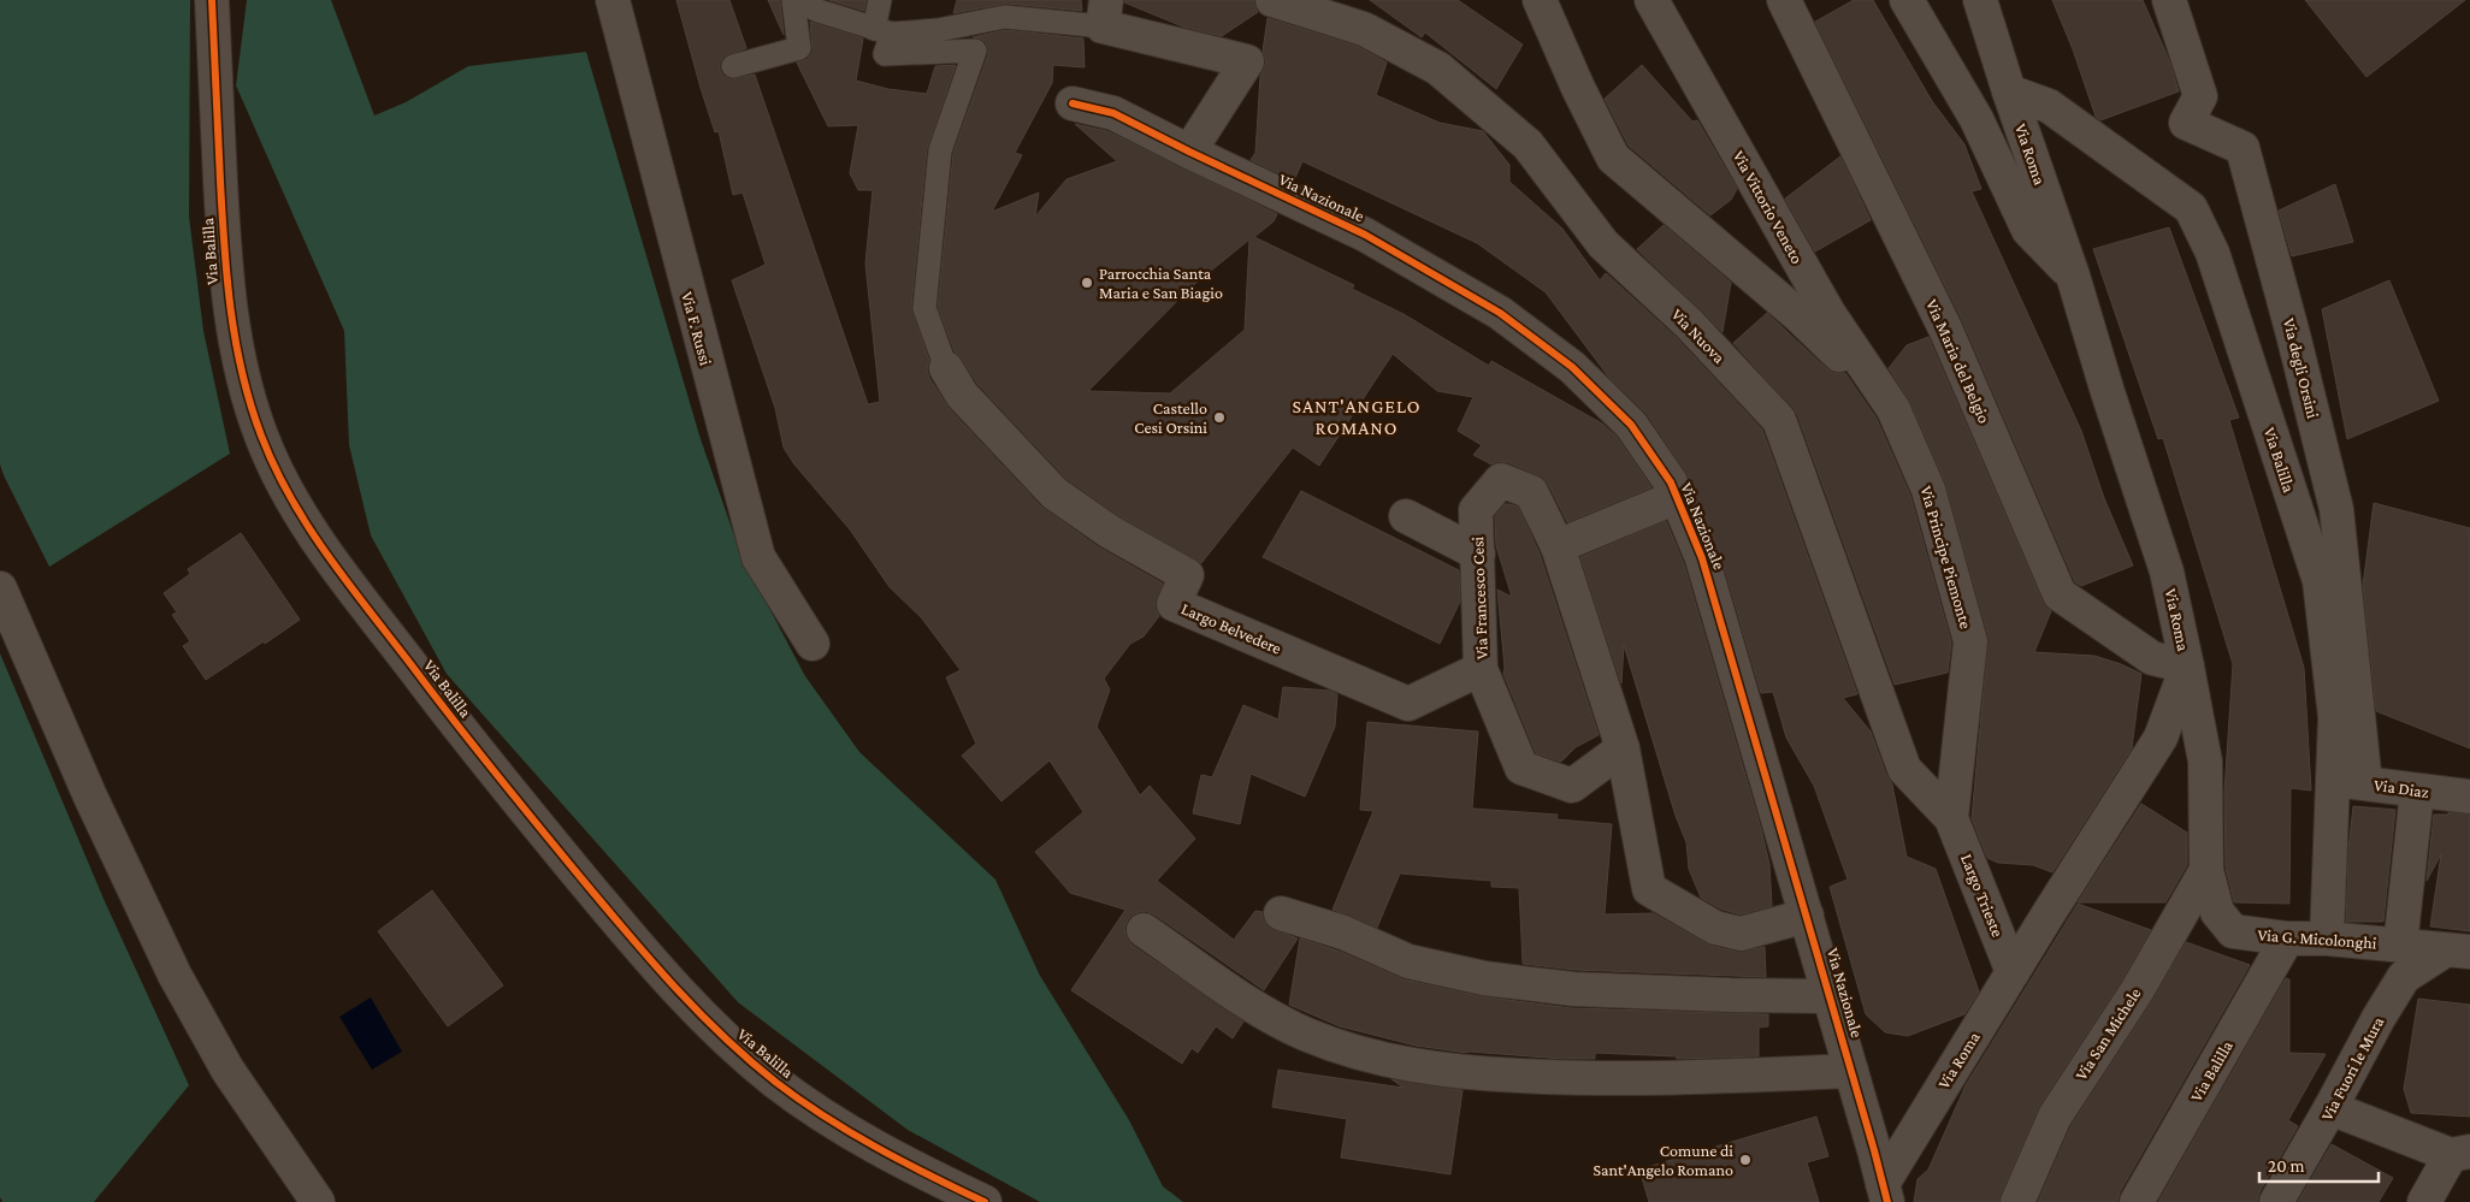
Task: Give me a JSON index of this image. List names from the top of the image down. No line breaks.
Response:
{"streets":{"street":["Via Roma","Via Nazionale","Via Vittorio Veneto","Via Balilla","Via F. Russi","Via Nuova","Via Maria del Belgio","Via degli Orsini","Via Principe Piemonte","Via Francesco Cesi","Largo Belvedere","Via Diaz","Largo Trieste","Via G. Micolonghi","Via San Michele","Via Fuori le Mura"]},"crossings":[["Via Roma","Via Nazionale"],["Via Roma","Via Balilla"],["Via Roma","Via Maria del Belgio"],["Via Roma","Largo Trieste"],["Via Roma","Via G. Micolonghi"],["Via Nazionale","Via Francesco Cesi"],["Via Vittorio Veneto","Via Principe Piemonte"],["Via Balilla","Via Diaz"],["Via Balilla","Via G. Micolonghi"],["Via Nuova","Via Principe Piemonte"],["Via Nuova","Largo Trieste"],["Via Maria del Belgio","Via G. Micolonghi"],["Via degli Orsini","Via Diaz"],["Via Principe Piemonte","Largo Trieste"],["Via Francesco Cesi","Largo Belvedere"],["Via G. Micolonghi","Via San Michele"],["Via G. Micolonghi","Via Fuori le Mura"]],"districts":["SANT'ANGELO ROMANO"],"places":["Parrocchia Santa Maria e San Biagio","Castello Cesi Orsini","Comune di Sant'Angelo Romano"],"scale_bar":"20 m"}
